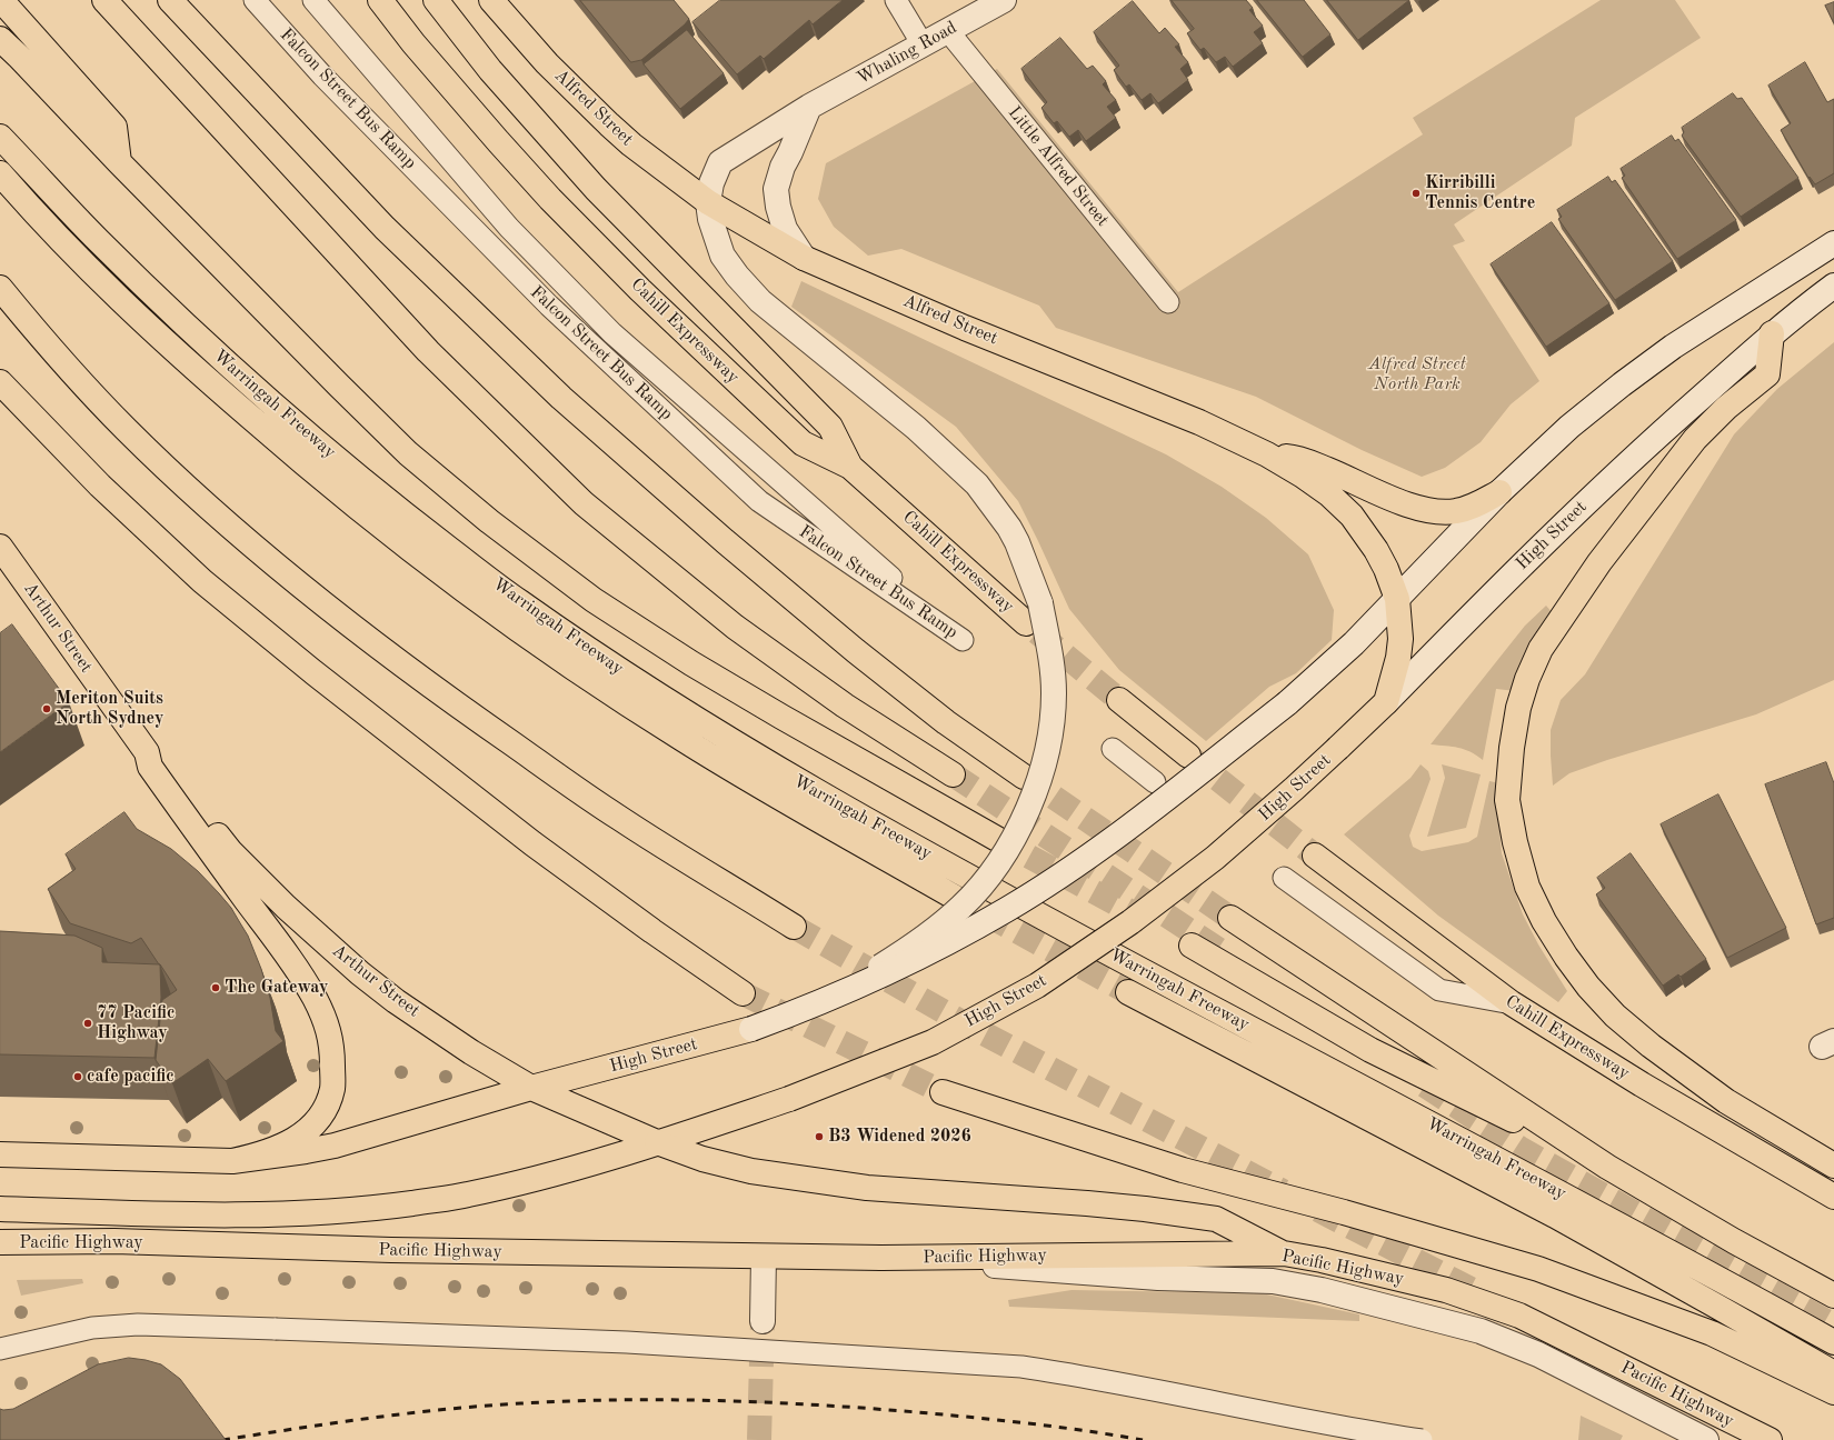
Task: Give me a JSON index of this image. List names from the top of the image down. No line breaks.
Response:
{"streets":{"main road":["Alfred Street","Cahill Expressway","Warringah Freeway","High Street","Arthur Street","Pacific Highway"],"street":["Whaling Road"],"lane":["Falcon Street Bus Ramp","Little Alfred Street"]},"crossings":[["Whaling Road","Alfred Street"],["Whaling Road","Little Alfred Street"],["Whaling Road","High Street"],["Alfred Street","High Street"],["High Street","Arthur Street"],["High Street","Pacific Highway"],["Arthur Street","Pacific Highway"]],"parks":["Alfred Street North Park"],"places":["Kirribilli Tennis Centre","Meriton Suits North Sydney","The Gateway","77 Pacific Highway","cafe pacific","B3 Widened 2026"]}
